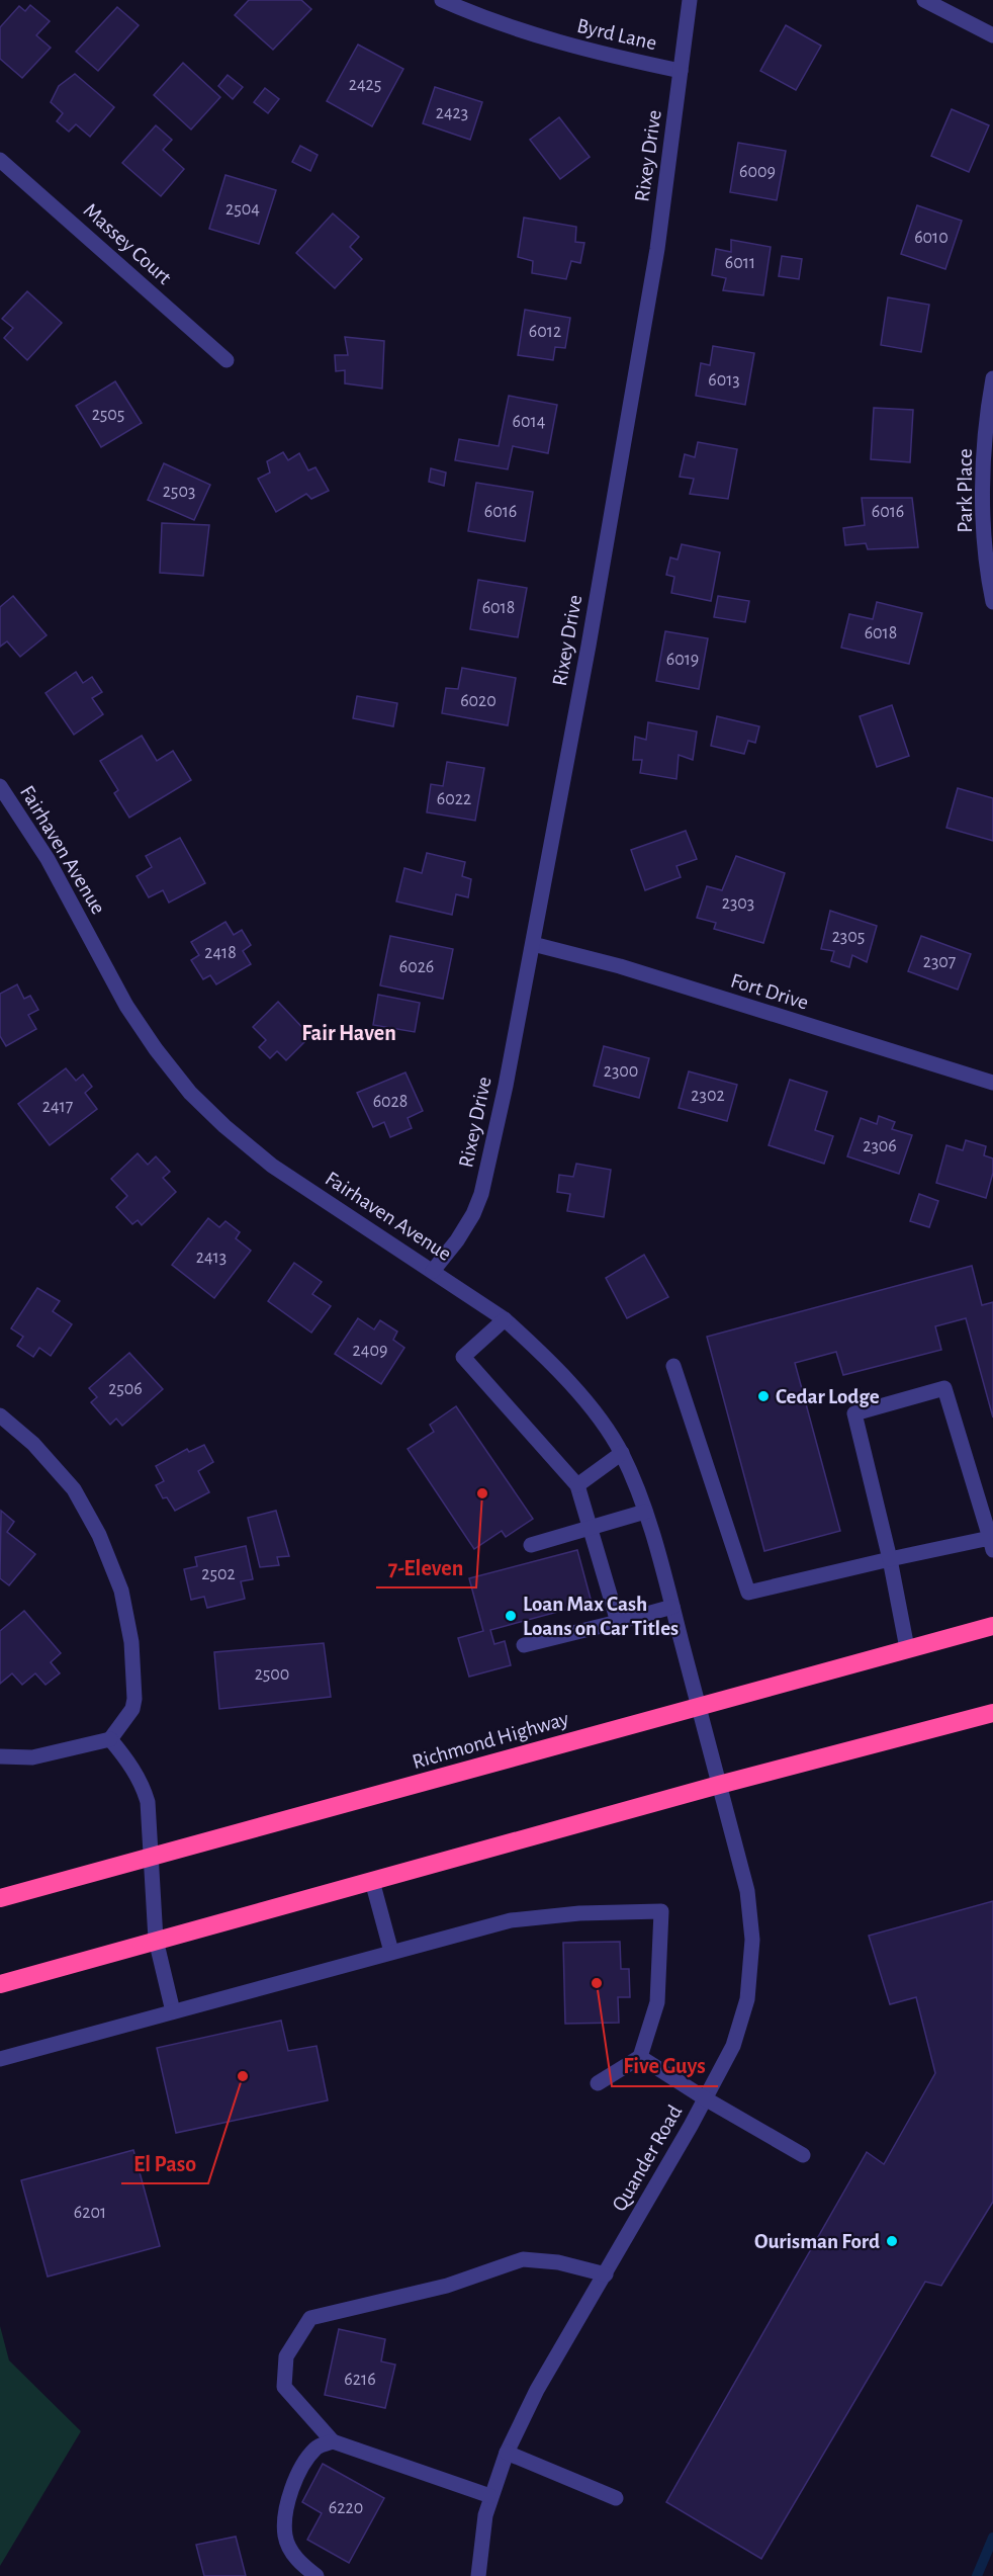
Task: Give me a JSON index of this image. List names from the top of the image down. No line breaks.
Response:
{"streets":{"highway":["Richmond Highway"],"street":["Byrd Lane","Rixey Drive","Massey Court","Park Place","Fairhaven Avenue","Fort Drive","Quander Road"]},"crossings":[["Byrd Lane","Rixey Drive"],["Rixey Drive","Fairhaven Avenue"],["Rixey Drive","Fort Drive"],["Fairhaven Avenue","Richmond Highway"],["Fairhaven Avenue","Quander Road"],["Richmond Highway","Quander Road"]],"districts":["Fair Haven"],"places":["Cedar Lodge","7-Eleven","Loan Max Cash Loans on Car Titles","Five Guys","El Paso","Ourisman Ford"],"house_numbers":["2425","2423","6009","2504","6010","6011","6012","6013","2505","6014","2503","6016","6016","6018","6018","6019","6020","6022","2303","2305","2418","2307","6026","2300","2302","6028","2417","2306","2413","2409","2506","2502","2500","6201","6216","6220"]}
